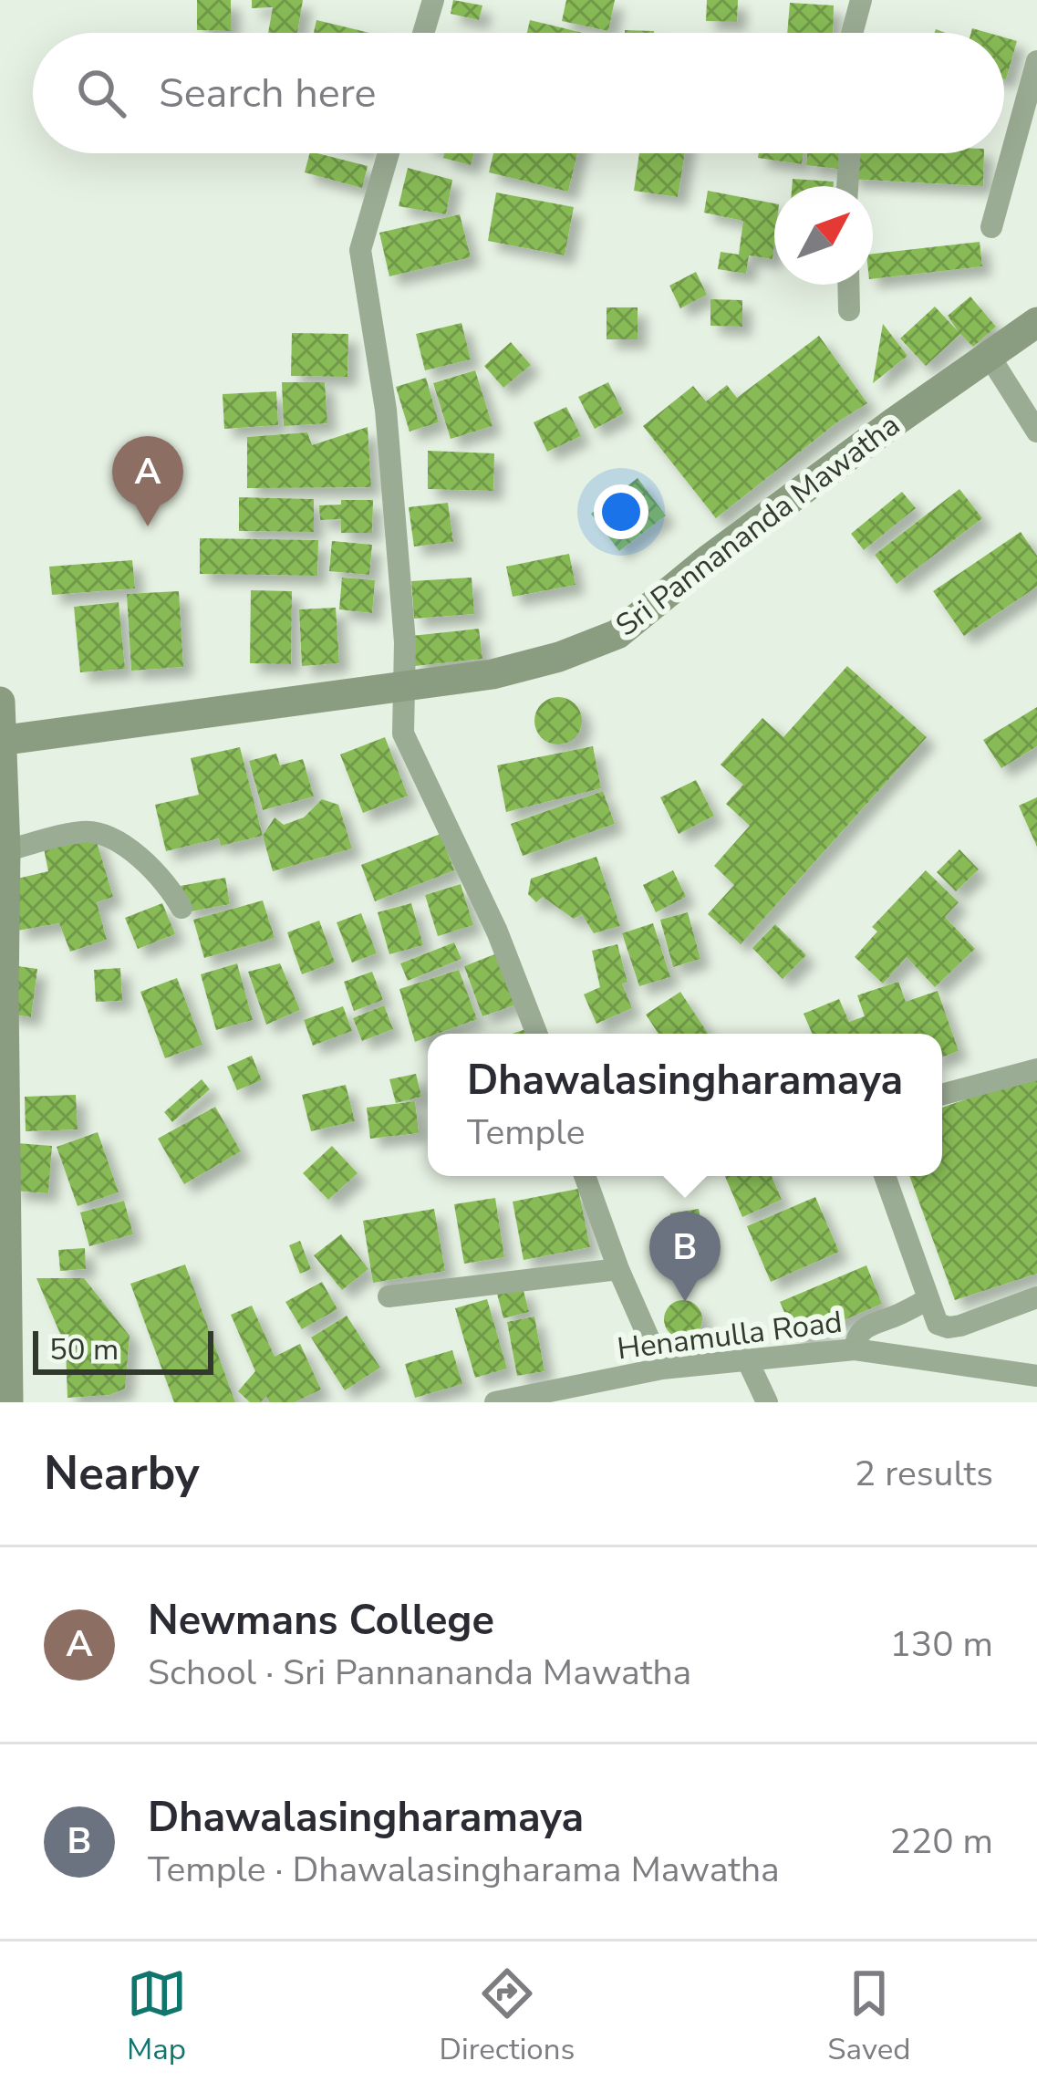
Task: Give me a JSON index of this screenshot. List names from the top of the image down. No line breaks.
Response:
{"streets":{"main road":["Sri Pannananda Mawatha"],"street":["Henamulla Road"]},"scale_bar":"50 m","north":"top right","page":{"search":"Search here","pins":["A","B"],"popup":["Dhawalasingharamaya","Temple"],"scale":"50 m","heading":["Nearby","2 results"],"list":[{"mark":"A","name":"Newmans College","note":"School · Sri Pannananda Mawatha","value":"130 m"},{"mark":"B","name":"Dhawalasingharamaya","note":"Temple · Dhawalasingharama Mawatha","value":"220 m"}],"nav":["Map","Directions","Saved"]}}
